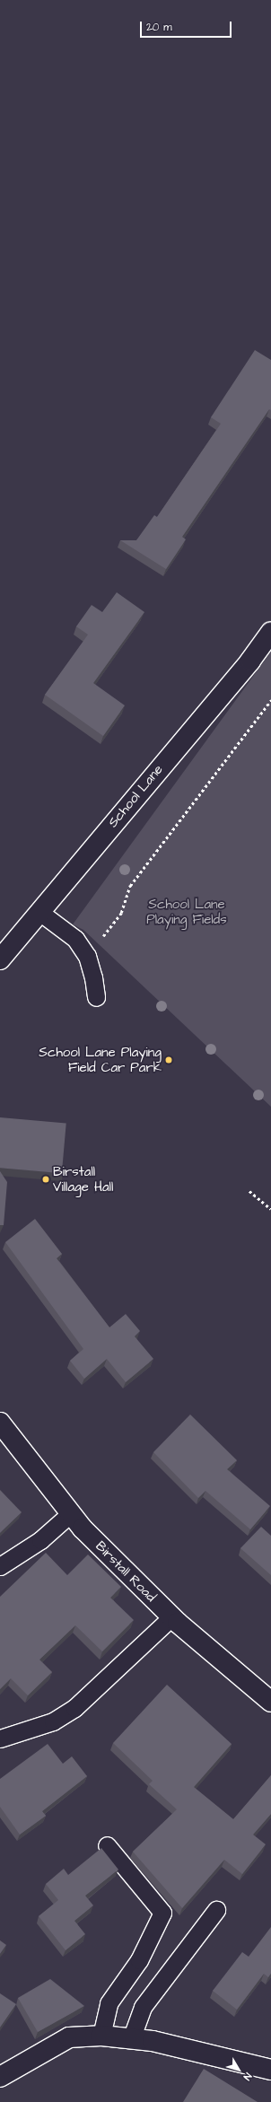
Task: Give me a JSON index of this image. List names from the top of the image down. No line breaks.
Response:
{"streets":{"street":["School Lane","Birstall Road"]},"parks":["School Lane Playing Fields"],"places":["School Lane Playing Field Car Park","Birstall Village Hall"],"scale_bar":"20 m","north":"bottom right"}
